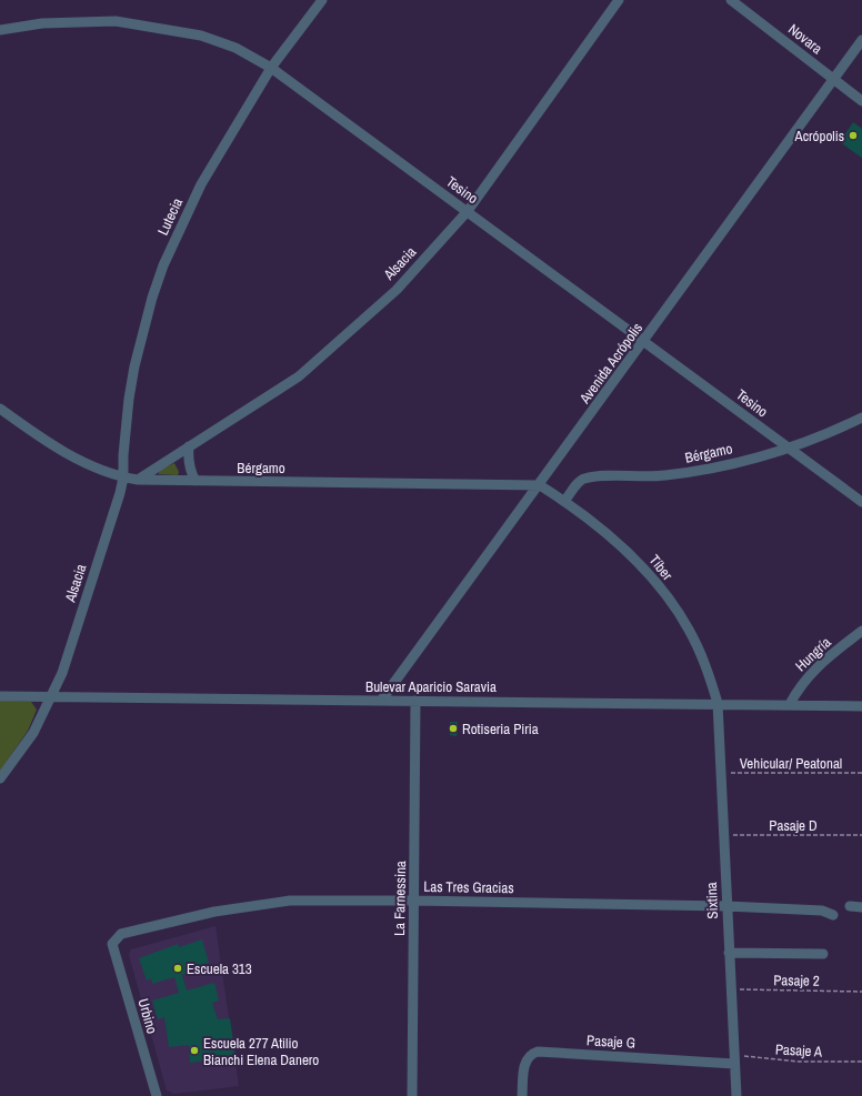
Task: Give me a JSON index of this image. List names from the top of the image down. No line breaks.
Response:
{"streets":{"street":["Novara","Tesino","Lutecia","Alsacia","Avenida Acrópolis","Bérgamo","Tíber","Hungría","Bulevar Aparicio Saravia","Las Tres Gracias","La Farnessina","Sixtina","Urbino","Pasaje G"],"path":["Vehicular/ Peatonal","Pasaje D","Pasaje 2","Pasaje A"]},"crossings":[["Novara","Avenida Acrópolis"],["Tesino","Lutecia"],["Tesino","Alsacia"],["Tesino","Avenida Acrópolis"],["Tesino","Bérgamo"],["Lutecia","Alsacia"],["Lutecia","Bérgamo"],["Alsacia","Bérgamo"],["Alsacia","Bulevar Aparicio Saravia"],["Avenida Acrópolis","Bérgamo"],["Avenida Acrópolis","Tíber"],["Avenida Acrópolis","Bulevar Aparicio Saravia"],["Bérgamo","Tíber"],["Tíber","Bulevar Aparicio Saravia"],["Tíber","Sixtina"],["Hungría","Bulevar Aparicio Saravia"],["Bulevar Aparicio Saravia","La Farnessina"],["Bulevar Aparicio Saravia","Sixtina"],["Vehicular/ Peatonal","Sixtina"],["Pasaje D","Sixtina"],["Las Tres Gracias","La Farnessina"],["Las Tres Gracias","Sixtina"],["Las Tres Gracias","Urbino"],["Sixtina","Pasaje 2"],["Sixtina","Pasaje G"],["Sixtina","Pasaje A"],["Pasaje G","Pasaje A"]],"places":["Acrópolis","Rotiseria Piria","Escuela 313","Escuela 277 Atilio Bianchi Elena Danero"]}
